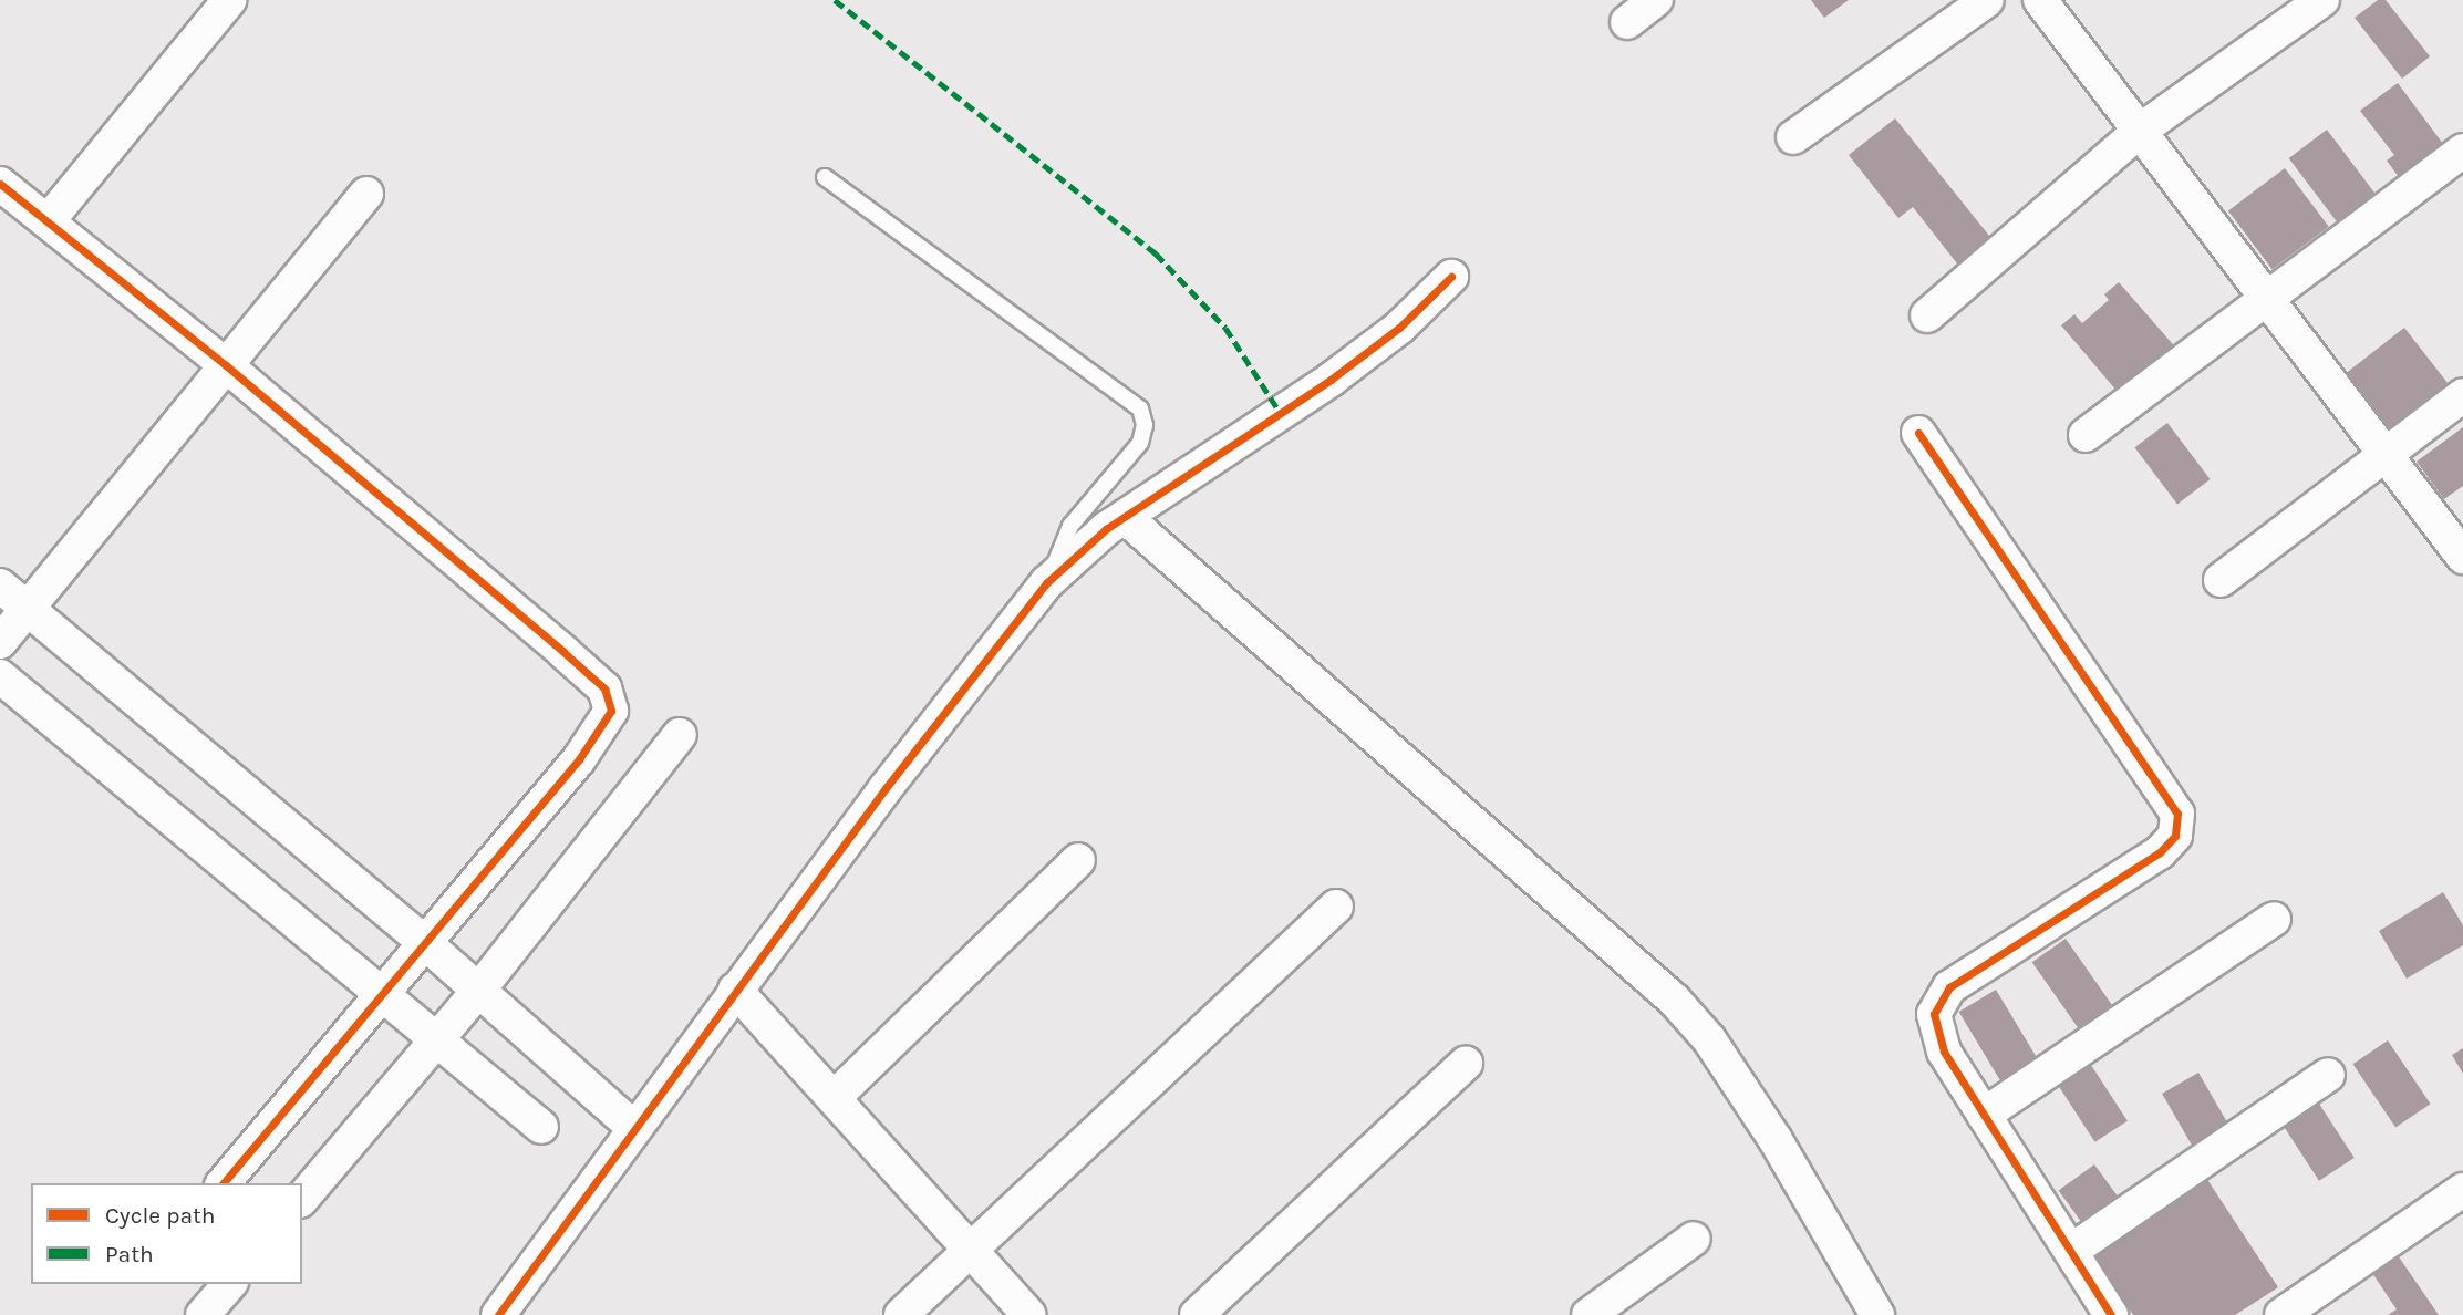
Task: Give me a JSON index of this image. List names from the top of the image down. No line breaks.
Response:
{"legend":["Cycle path","Path"]}
